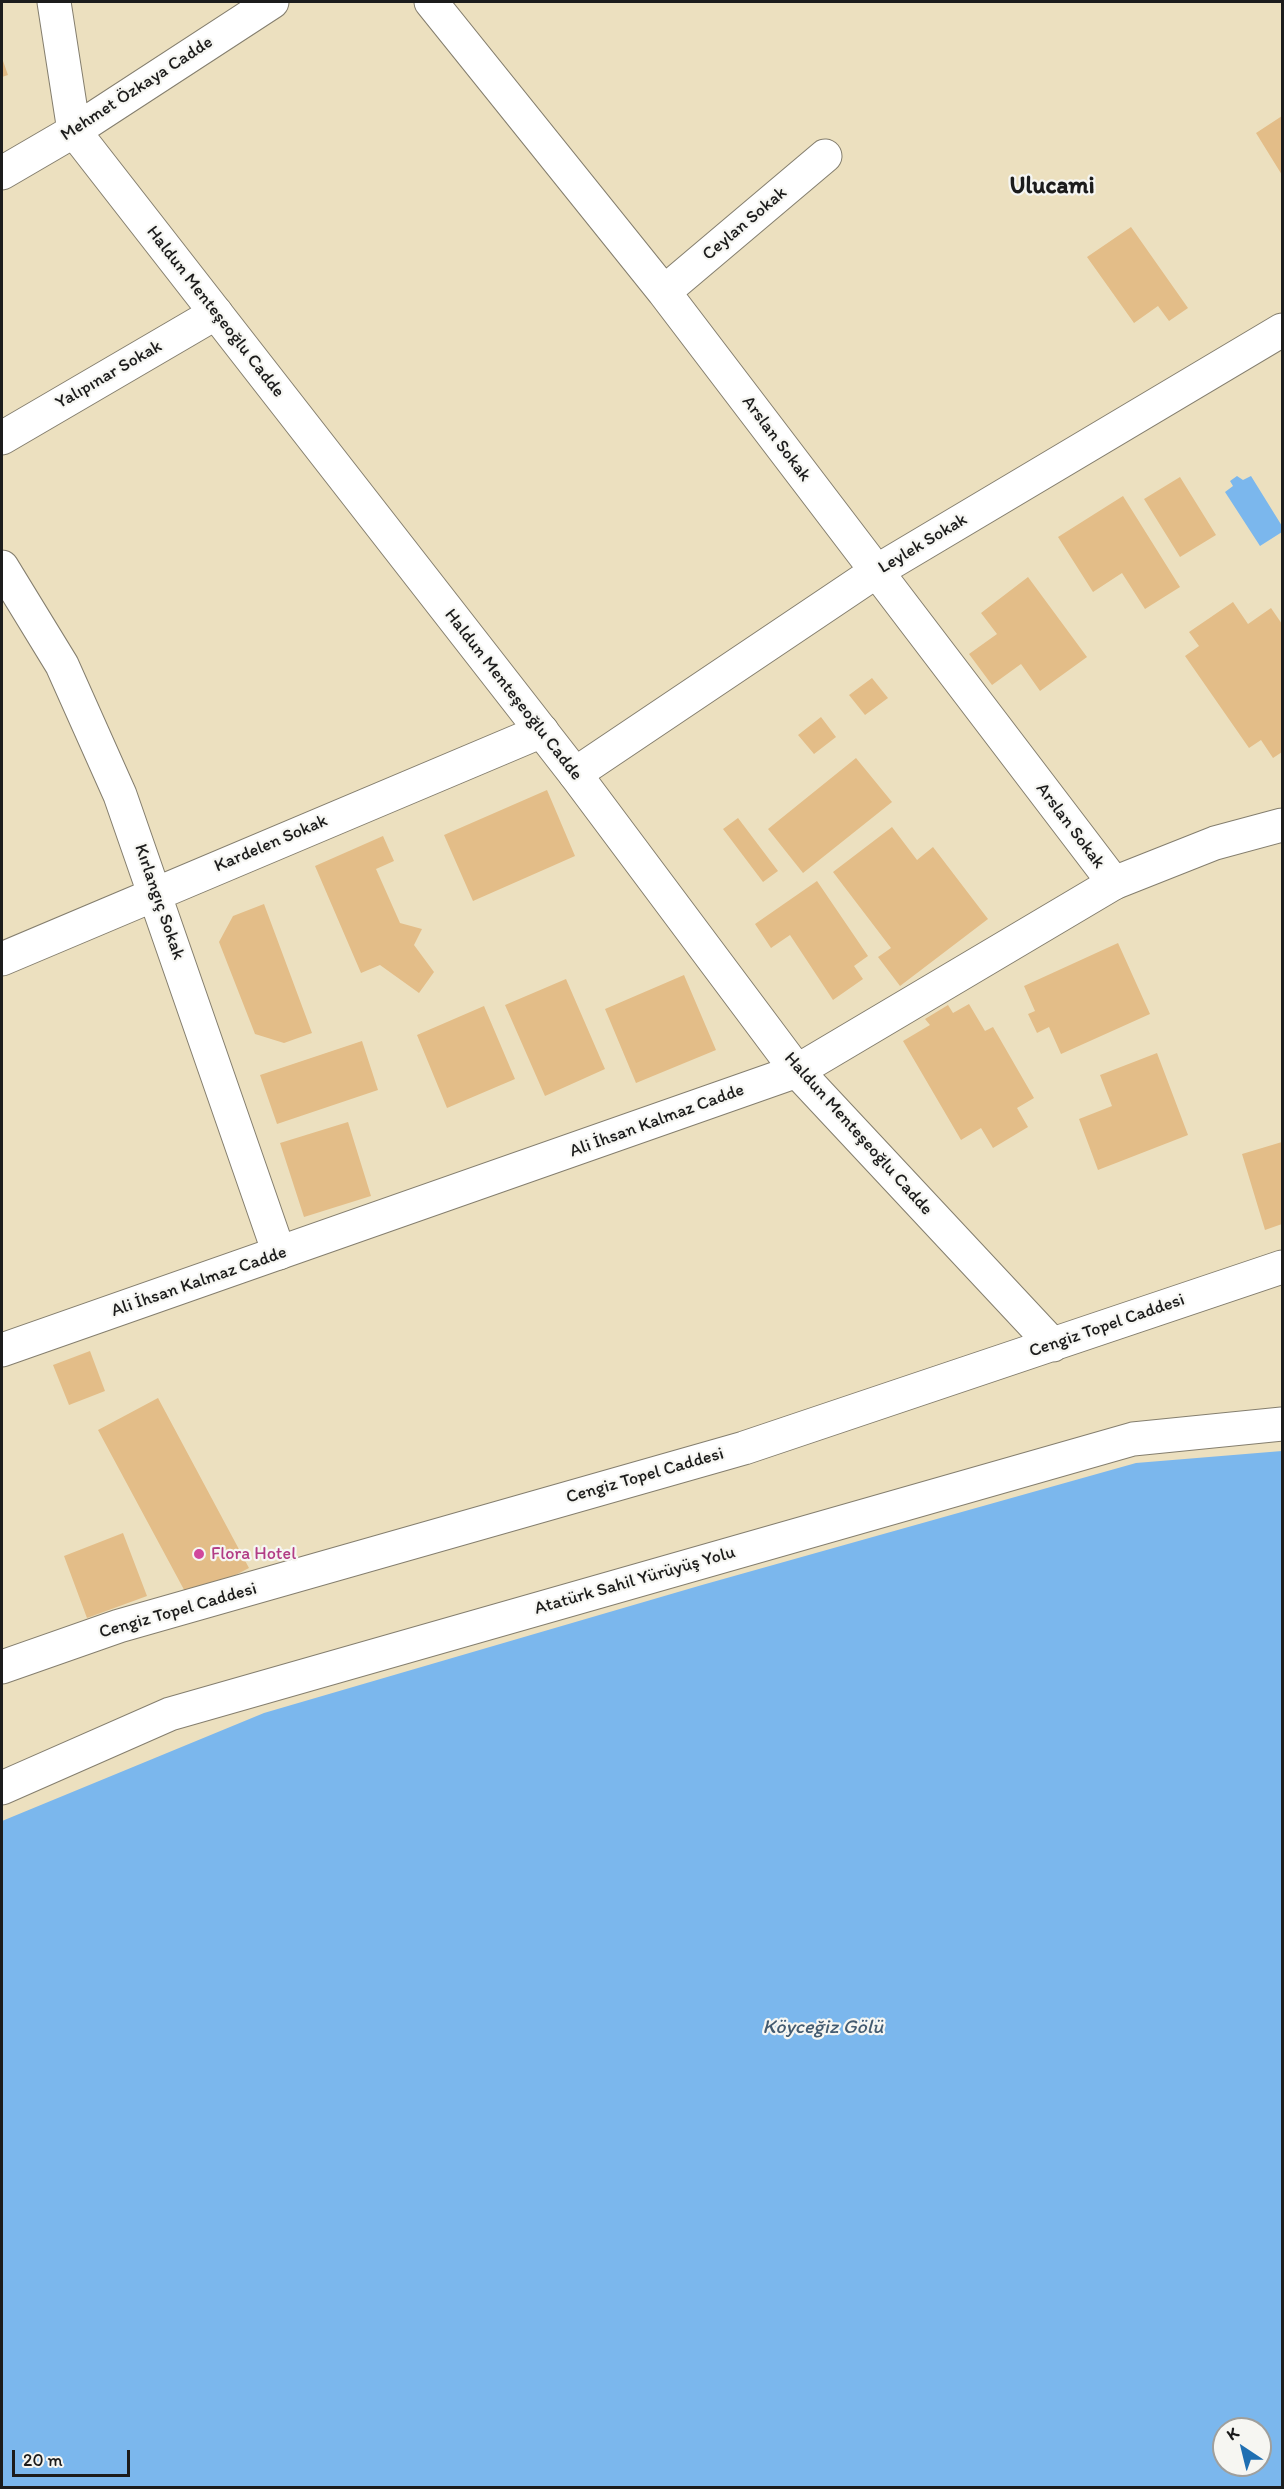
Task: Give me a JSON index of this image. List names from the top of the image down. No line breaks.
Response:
{"streets":{"street":["Mehmet Özkaya Cadde","Ceylan Sokak","Haldun Menteşeoğlu Cadde","Yalıpınar Sokak","Arslan Sokak","Leylek Sokak","Kardelen Sokak","Kırlangıç Sokak","Ali İhsan Kalmaz Cadde","Cengiz Topel Caddesi","Atatürk Sahil Yürüyüş Yolu"]},"crossings":[["Mehmet Özkaya Cadde","Haldun Menteşeoğlu Cadde"],["Ceylan Sokak","Arslan Sokak"],["Haldun Menteşeoğlu Cadde","Yalıpınar Sokak"],["Haldun Menteşeoğlu Cadde","Leylek Sokak"],["Haldun Menteşeoğlu Cadde","Kardelen Sokak"],["Haldun Menteşeoğlu Cadde","Ali İhsan Kalmaz Cadde"],["Haldun Menteşeoğlu Cadde","Cengiz Topel Caddesi"],["Arslan Sokak","Leylek Sokak"],["Arslan Sokak","Ali İhsan Kalmaz Cadde"],["Kardelen Sokak","Kırlangıç Sokak"],["Kırlangıç Sokak","Ali İhsan Kalmaz Cadde"]],"districts":["Ulucami"],"water":["Köyceğiz Gölü"],"places":["Flora Hotel"],"scale_bar":"20 m","north":"top left"}
